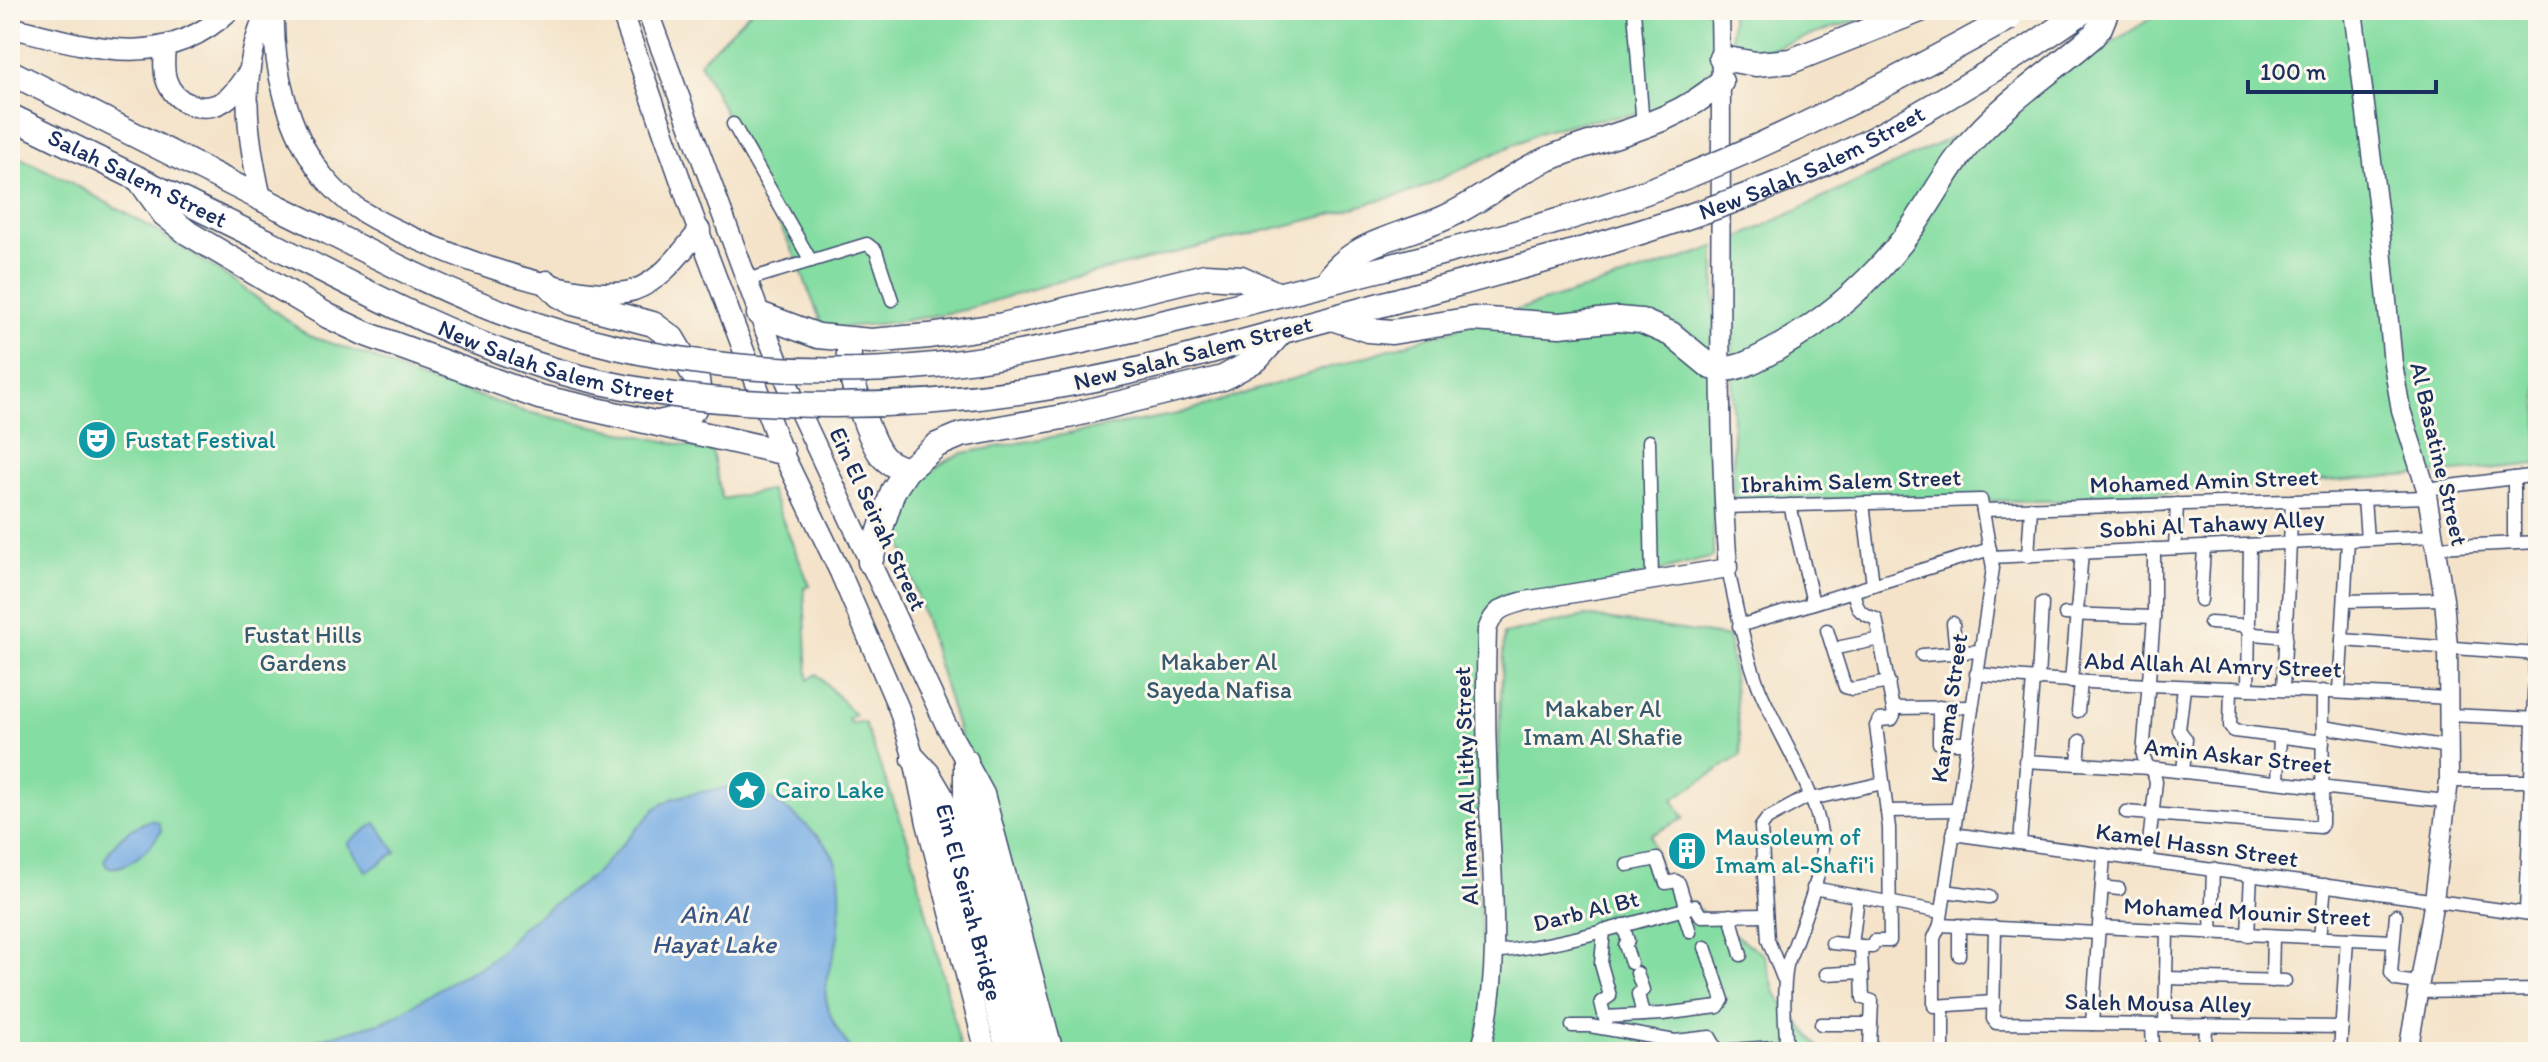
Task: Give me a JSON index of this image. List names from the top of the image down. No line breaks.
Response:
{"streets":{"highway":["New Salah Salem Street","Salah Salem Street","Ein El Seirah Bridge"],"main road":["Ein El Seirah Street"],"street":["Al Basatine Street","Ibrahim Salem Street","Mohamed Amin Street","Sobhi Al Tahawy Alley","Abd Allah Al Amry Street","Karama Street","Amin Askar Street","Al Imam Al Lithy Street","Kamel Hassn Street","Darb Al Bt","Mohamed Mounir Street","Saleh Mousa Alley"]},"crossings":[["New Salah Salem Street","Salah Salem Street"],["Al Basatine Street","Mohamed Amin Street"],["Al Basatine Street","Sobhi Al Tahawy Alley"],["Al Basatine Street","Abd Allah Al Amry Street"],["Al Basatine Street","Amin Askar Street"],["Al Basatine Street","Kamel Hassn Street"],["Ibrahim Salem Street","Mohamed Amin Street"],["Ibrahim Salem Street","Karama Street"],["Mohamed Amin Street","Karama Street"],["Ein El Seirah Street","Ein El Seirah Bridge"],["Sobhi Al Tahawy Alley","Karama Street"],["Abd Allah Al Amry Street","Karama Street"],["Karama Street","Kamel Hassn Street"],["Karama Street","Mohamed Mounir Street"],["Al Imam Al Lithy Street","Darb Al Bt"]],"water":["Ain Al Hayat Lake"],"parks":["Fustat Hills Gardens","Makaber Al Sayeda Nafisa","Makaber Al Imam Al Shafie"],"places":{"theatre":["Fustat Festival"],"place":["Cairo Lake"],"building":["Mausoleum of Imam al-Shafi'i"]},"scale_bar":"100 m"}
